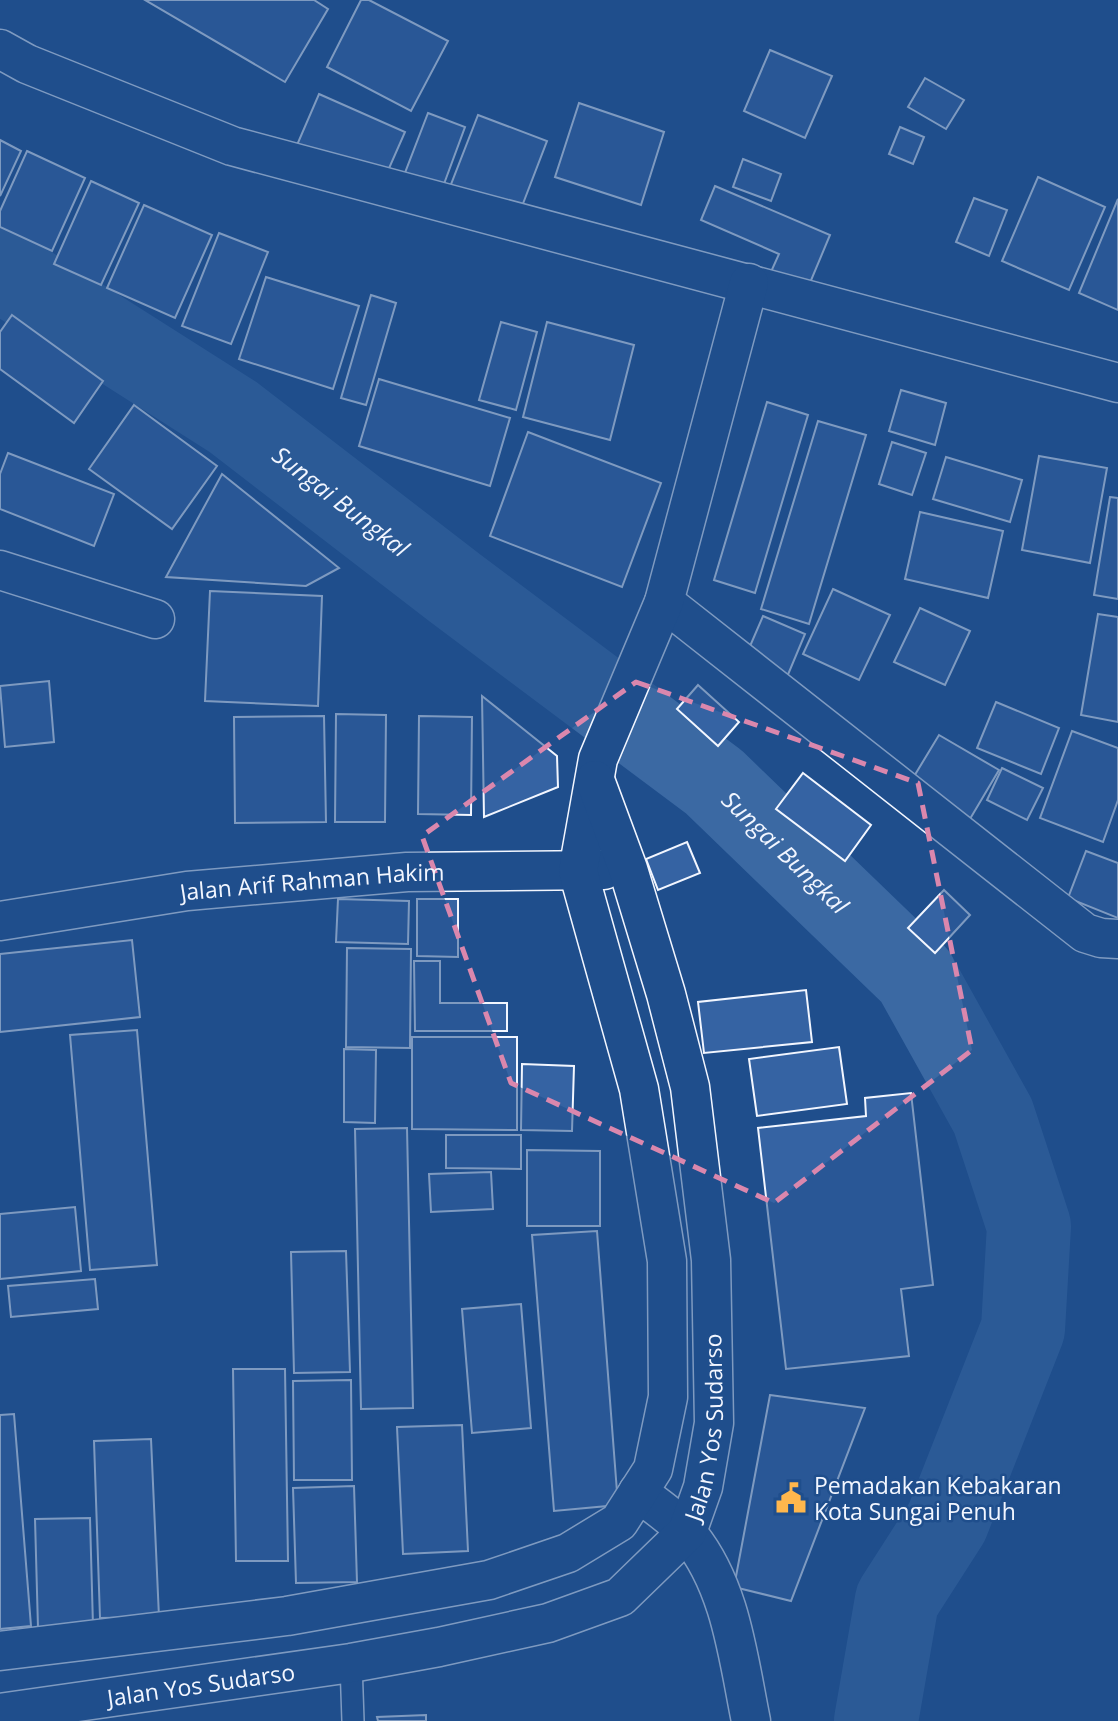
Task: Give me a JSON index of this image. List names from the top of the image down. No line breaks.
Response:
{"streets":{"main road":["Jalan Arif Rahman Hakim","Jalan Yos Sudarso"]},"crossings":[["Jalan Arif Rahman Hakim","Jalan Yos Sudarso"]],"water":["Sungai Bungkal"],"places":{"public building":["Pemadakan Kebakaran Kota Sungai Penuh"]}}
